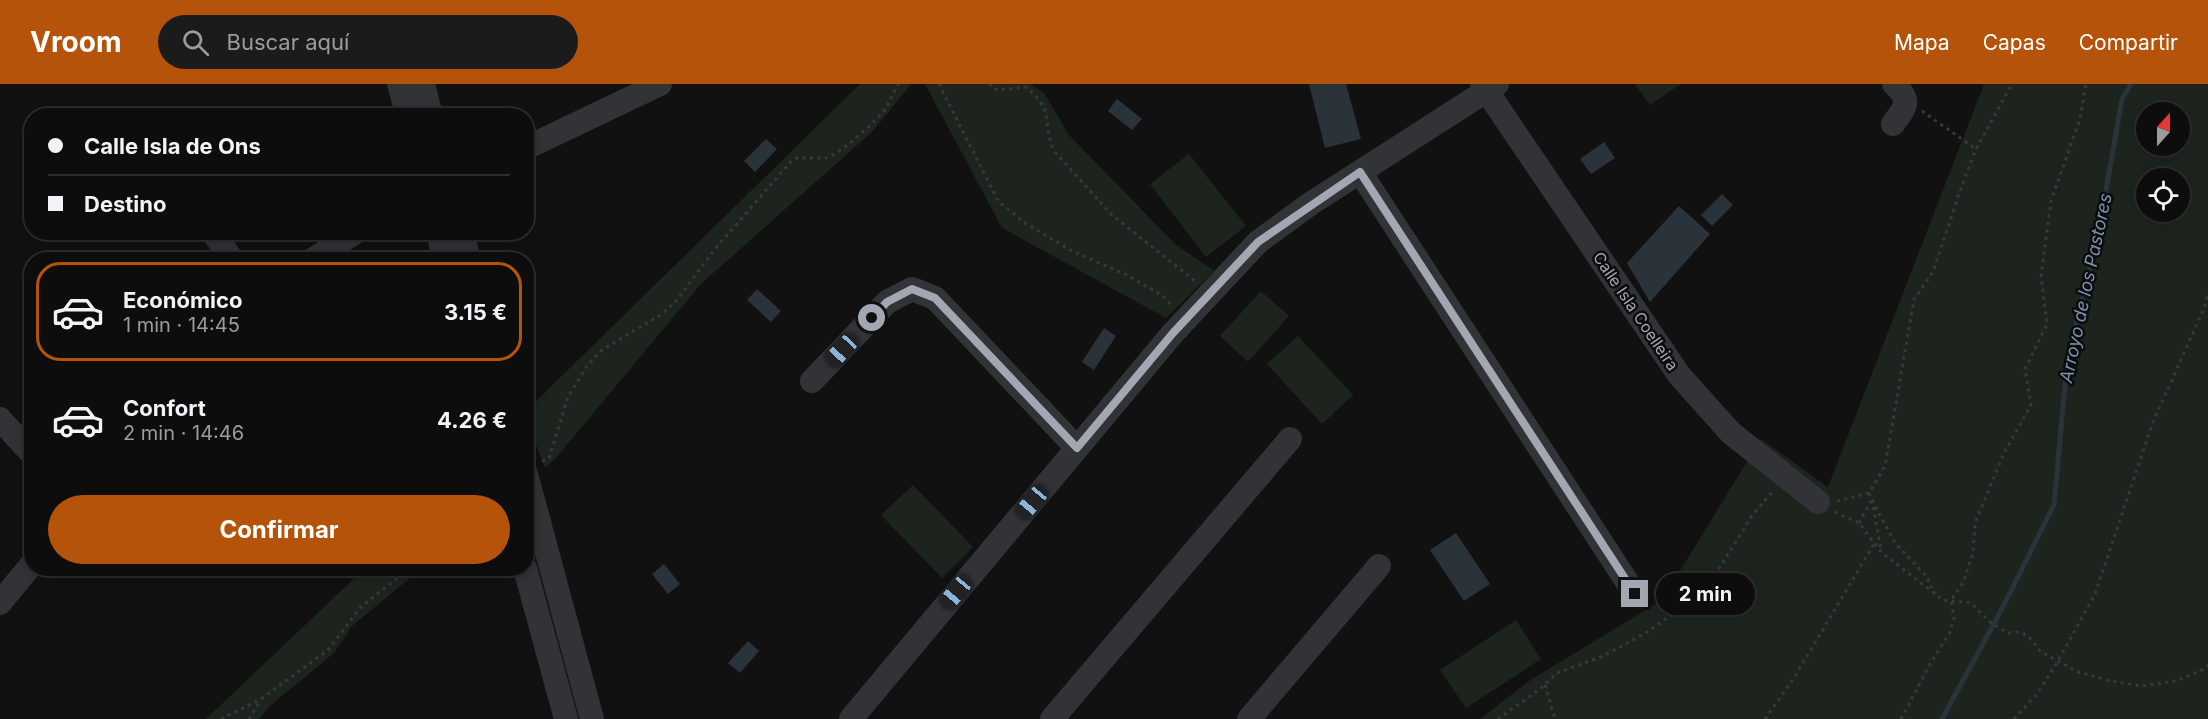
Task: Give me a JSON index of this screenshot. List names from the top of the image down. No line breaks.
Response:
{"streets":{"street":["Calle Isla Coelleira"]},"water":["Arroyo de los Pastores"],"north":"top","page":{"header":"Vroom","search":"Buscar aquí","nav":["Mapa","Capas","Compartir"],"banner":["Calle Isla de Ons","Destino"],"list":[{"name":"Económico","note":"1 min · 14:45","value":"3.15 €"},{"name":"Confort","note":"2 min · 14:46","value":"4.26 €"}],"buttons":"Confirmar","bubble":"2 min"}}
